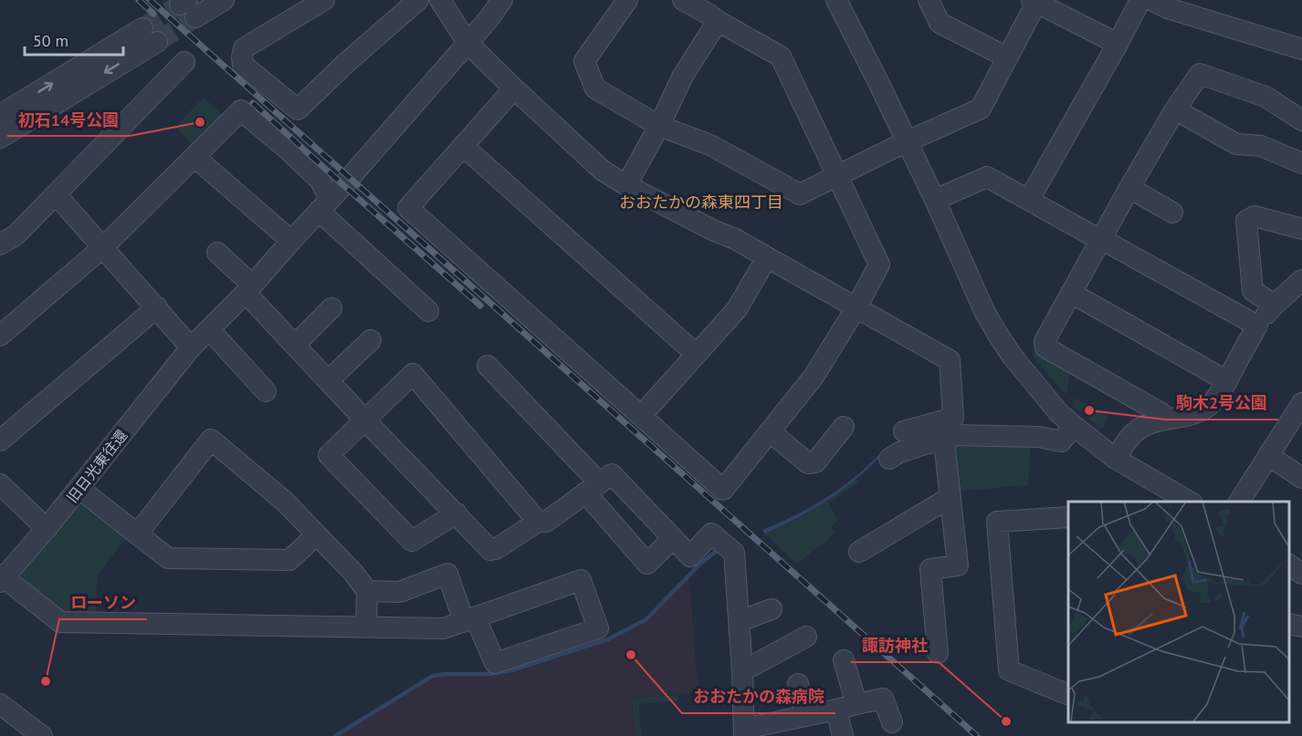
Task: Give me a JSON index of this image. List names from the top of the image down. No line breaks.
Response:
{"streets":{"street":["旧日光東往還"]},"districts":["おおたかの森東四丁目"],"places":["初石14号公園","駒木2号公園","おおたかの森病院","ローソン","諏訪神社"],"scale_bar":"50 m"}
